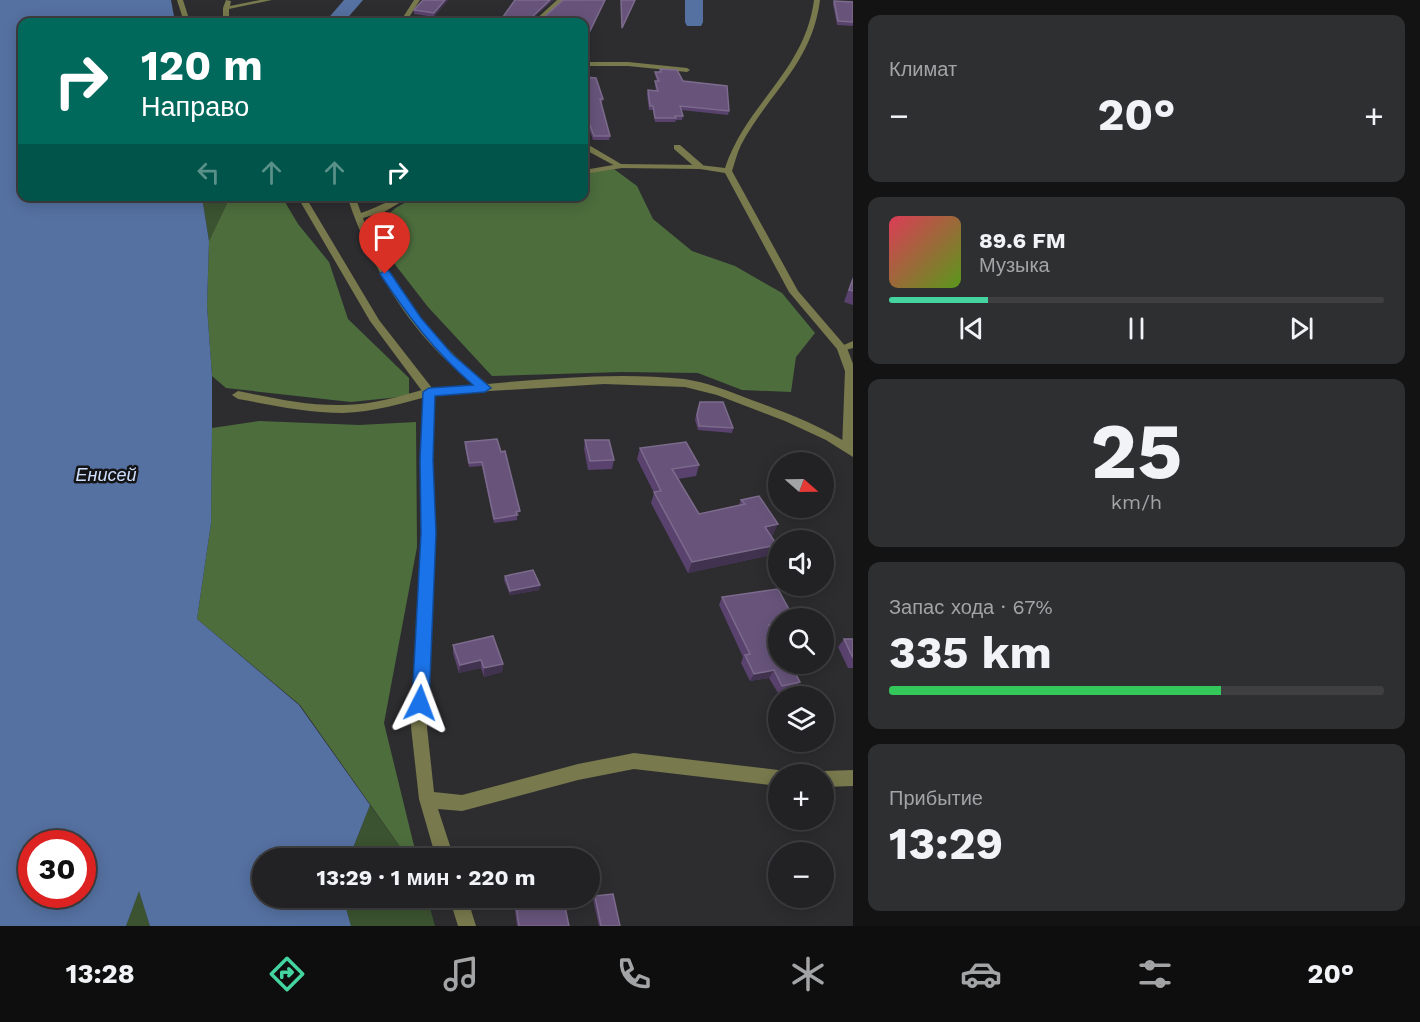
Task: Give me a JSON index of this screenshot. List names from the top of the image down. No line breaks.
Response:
{"water":["Енисей"],"north":"right","page":{"tile":["Климат",["25","km/h"],["Запас хода · 67%","335 km"],["Прибытие","13:29"]],"turn":["120 m","Направо"],"heat":["−","20°","+"],"song":["89.6 FM","Музыка"],"map_buttons":["+","−"],"limit":"30","trip":"13:29 · 1 мин · 220 m","tabs":["13:28","20°"]}}
